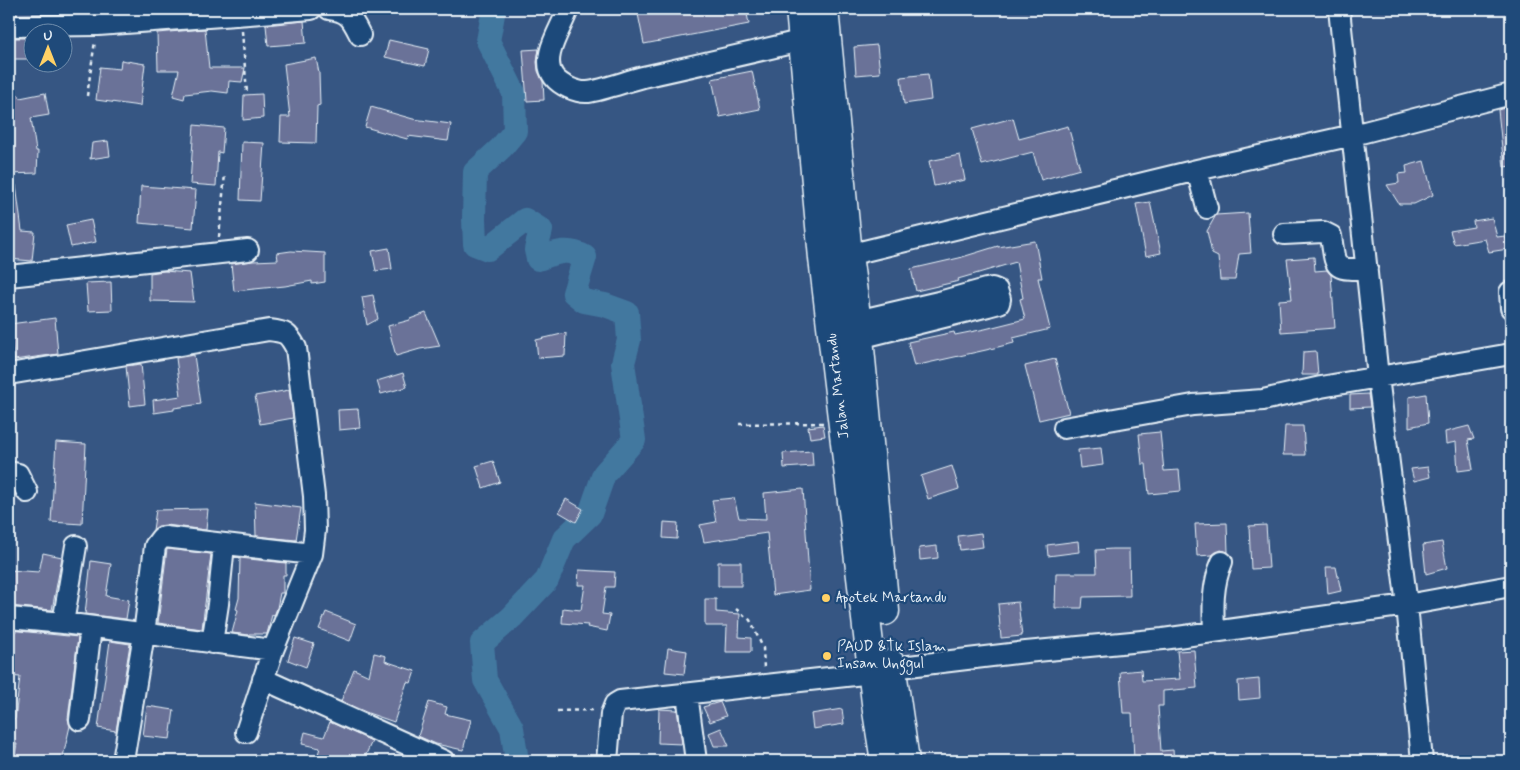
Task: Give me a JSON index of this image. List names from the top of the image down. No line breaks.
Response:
{"streets":{"highway":["Jalan Martandu"]},"places":["Apotek Martandu","PAUD &Tk Islam Insan Unggul"],"north":"top"}
